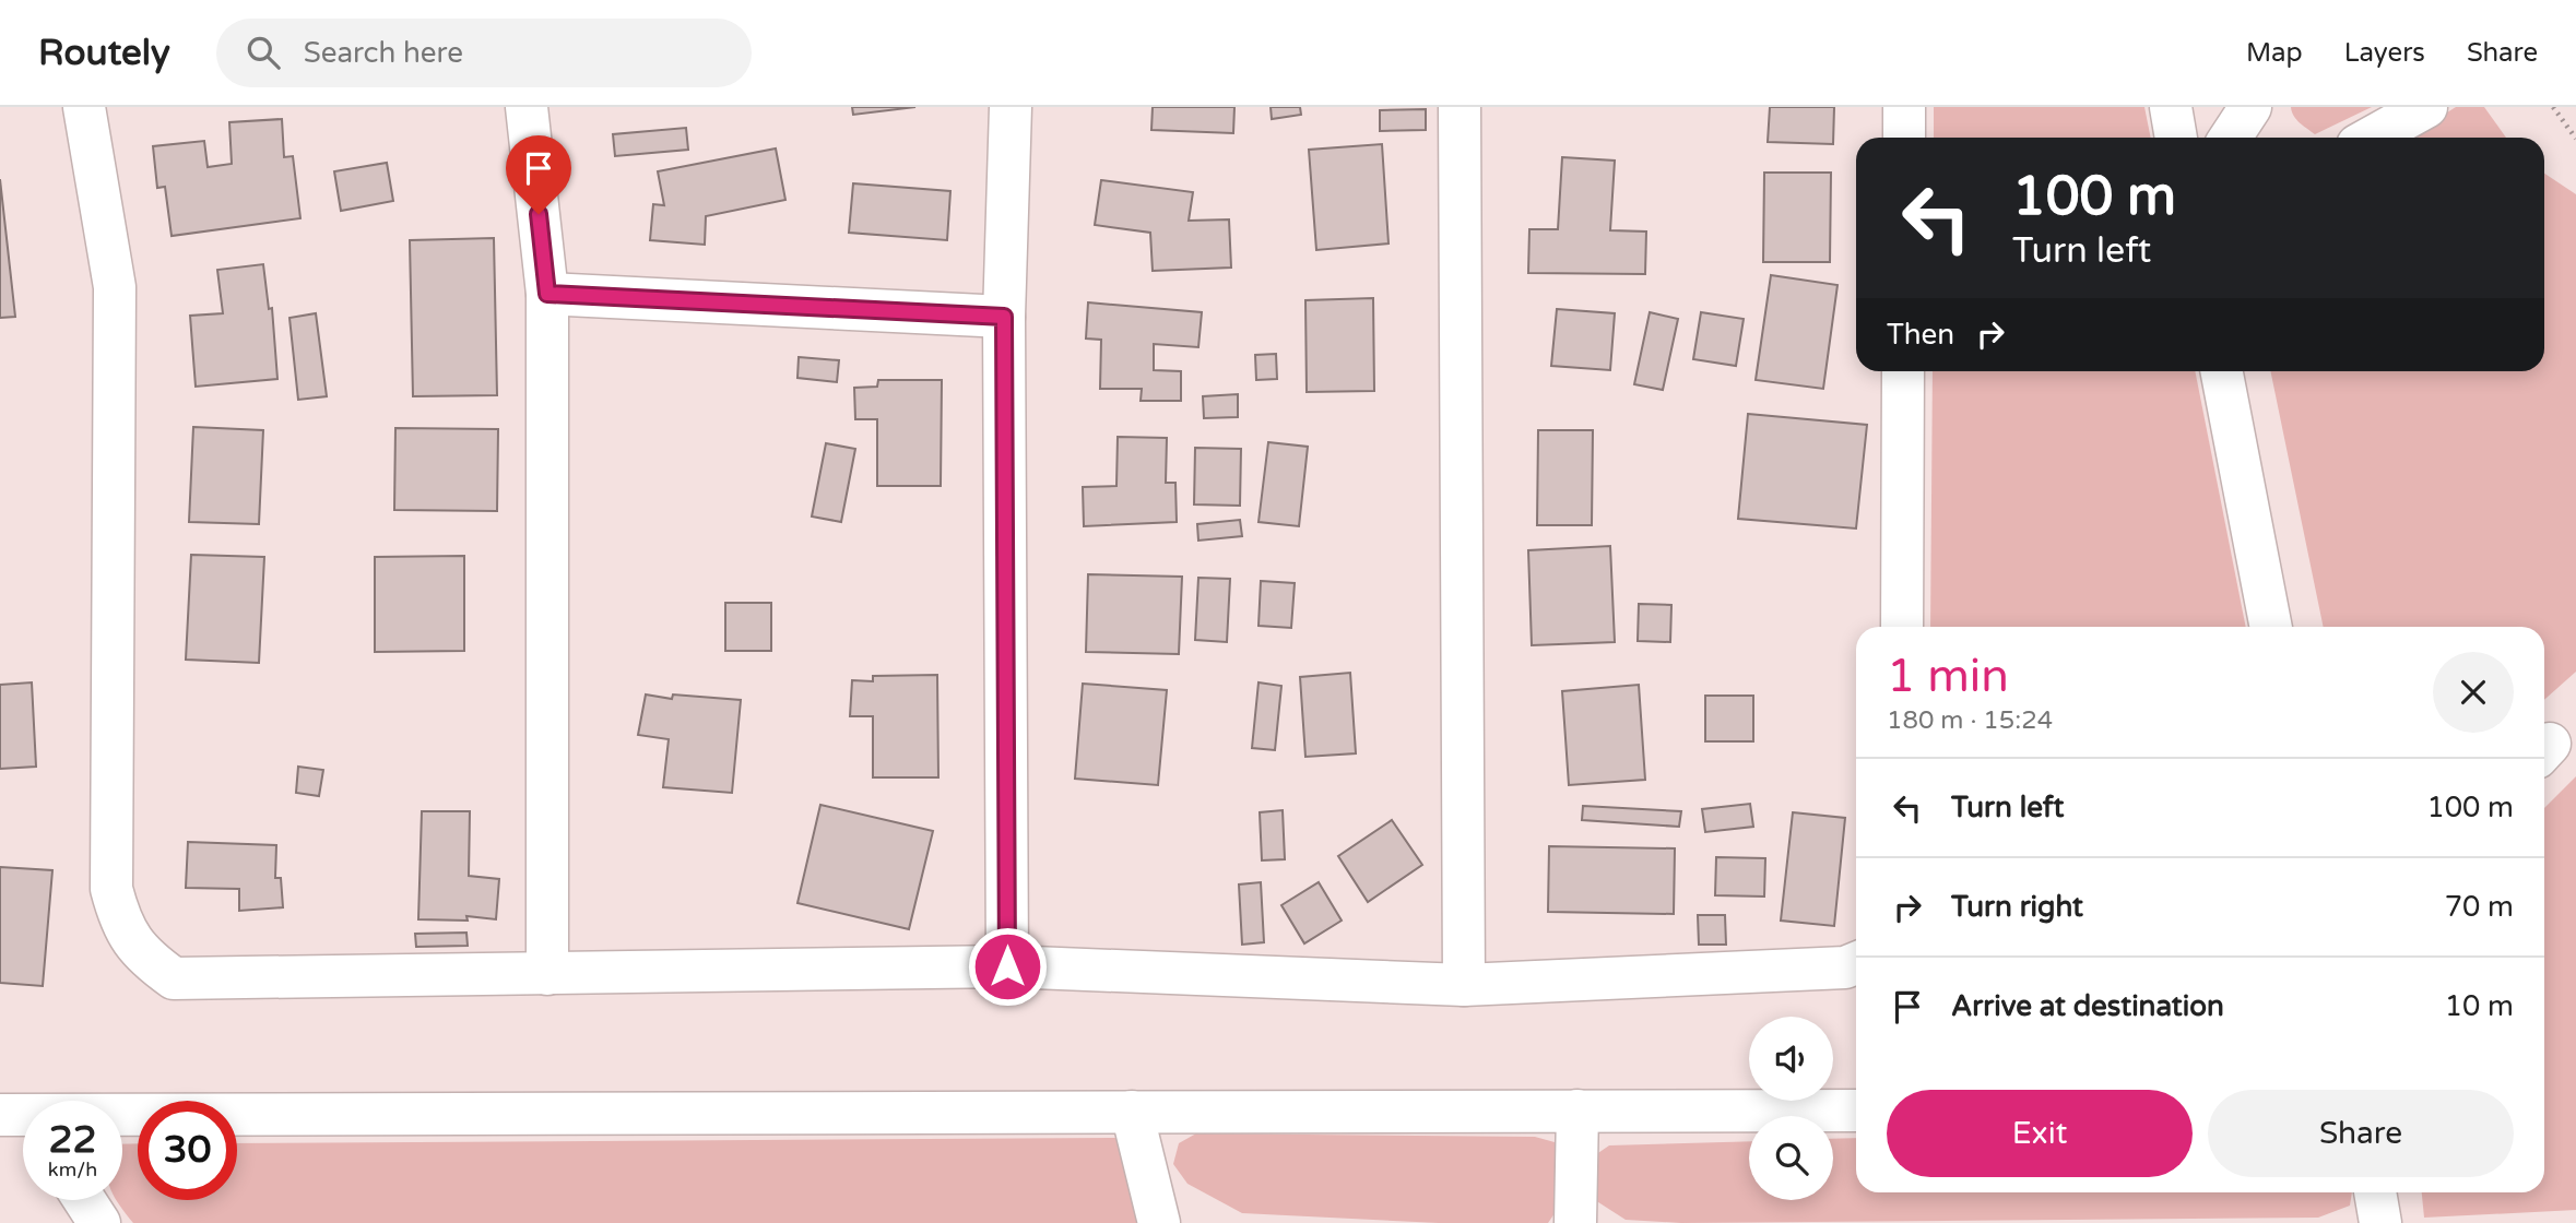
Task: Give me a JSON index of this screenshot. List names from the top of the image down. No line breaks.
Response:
{"page":{"header":"Routely","search":"Search here","nav":["Map","Layers","Share"],"turn":["100 m","Turn left"],"then":"Then","heading":["1 min","180 m · 15:24"],"list":[{"name":"Turn left","value":"100 m"},{"name":"Turn right","value":"70 m"},{"name":"Arrive at destination","value":"10 m"}],"buttons":["Exit","Share"],"speed":"22 km/h","limit":"30"}}
